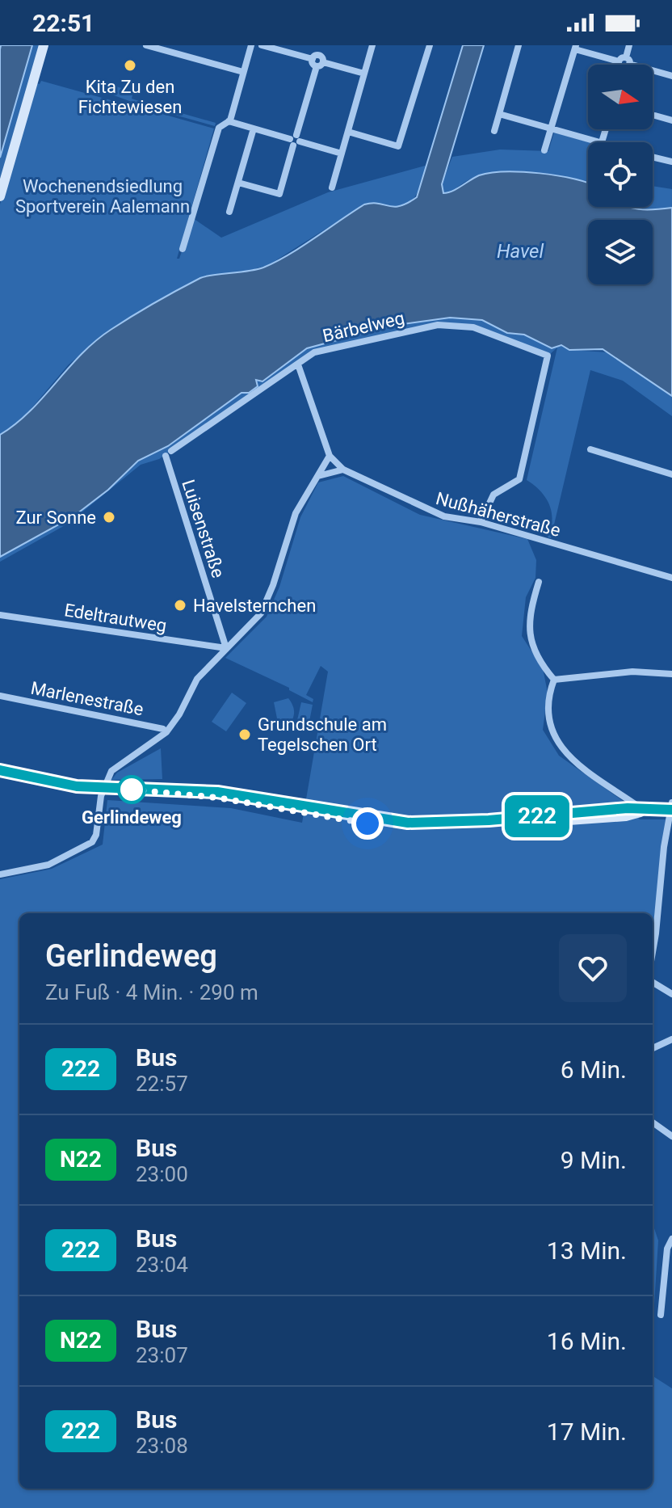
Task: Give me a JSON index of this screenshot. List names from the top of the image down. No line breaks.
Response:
{"streets":{"street":["Bärbelweg","Nußhäherstraße","Luisenstraße","Edeltrautweg","Marlenestraße"]},"crossings":[["Bärbelweg","Nußhäherstraße"],["Bärbelweg","Luisenstraße"],["Luisenstraße","Edeltrautweg"]],"water":["Havel"],"parks":["Wochenendsiedlung Sportverein Aalemann"],"places":["Kita Zu den Fichtewiesen","Zur Sonne","Havelsternchen","Grundschule am Tegelschen Ort","Gerlindeweg"],"lines":["bus line 222"],"north":"right","page":{"status":"22:51","on_map":"222","heading":["Gerlindeweg","Zu Fuß · 4 Min. · 290 m"],"list":[{"mark":"222","name":"Bus","note":"22:57","value":"6 Min."},{"mark":"N22","name":"Bus","note":"23:00","value":"9 Min."},{"mark":"222","name":"Bus","note":"23:04","value":"13 Min."},{"mark":"N22","name":"Bus","note":"23:07","value":"16 Min."},{"mark":"222","name":"Bus","note":"23:08","value":"17 Min."}]}}
